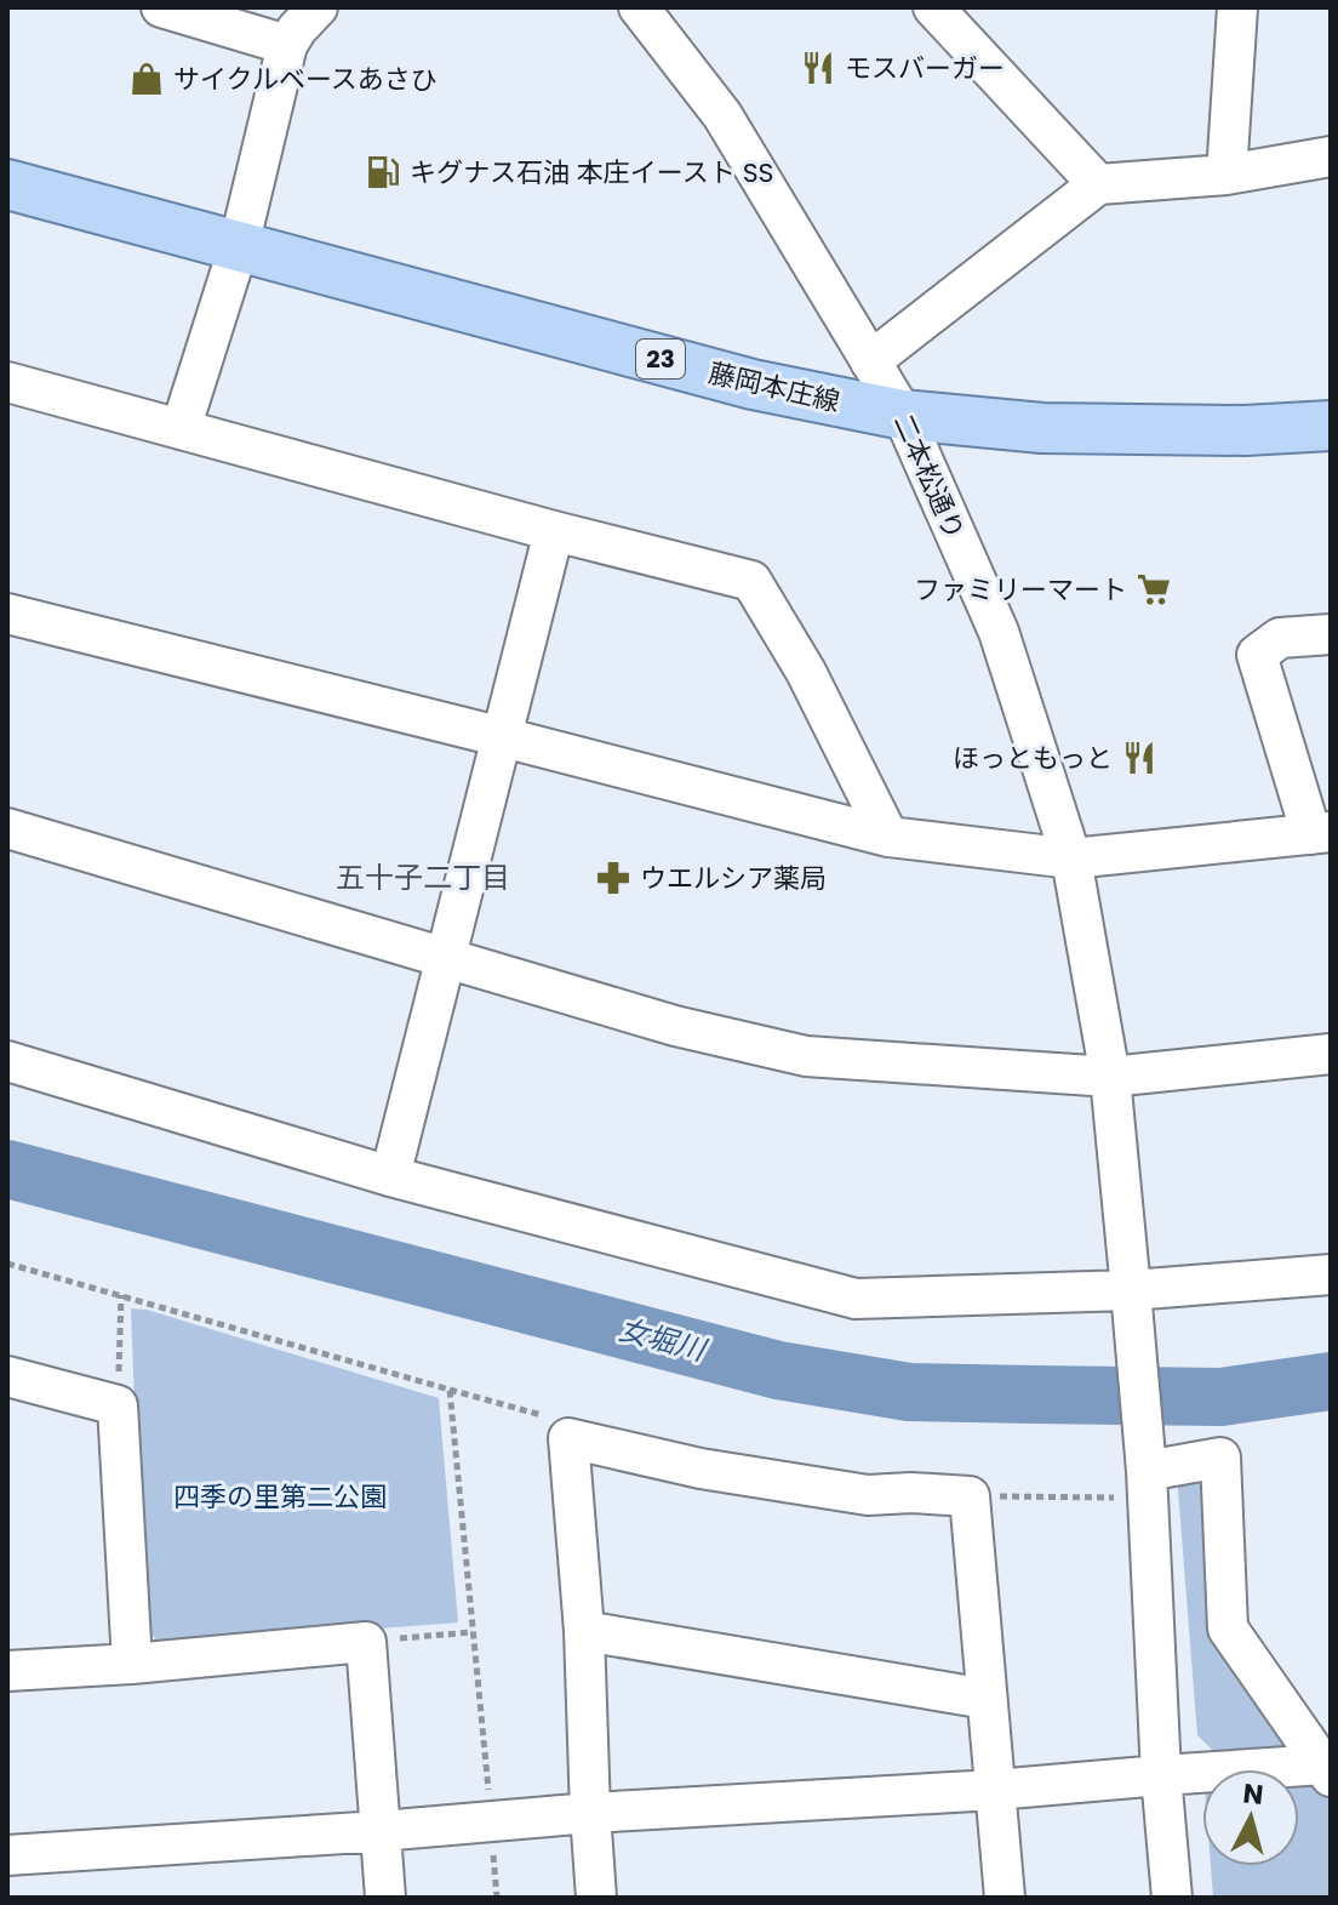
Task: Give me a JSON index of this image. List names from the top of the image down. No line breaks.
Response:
{"streets":{"main road":["23","藤岡本庄線"],"street":["二本松通り"]},"crossings":[["藤岡本庄線","二本松通り"]],"districts":["五十子二丁目"],"water":["女堀川"],"parks":["四季の里第二公園"],"places":{"restaurant":["モスバーガー","ほっともっと"],"shop":["サイクルベースあさひ"],"fuel station":["キグナス石油 本庄イースト SS"],"supermarket":["ファミリーマート"],"pharmacy":["ウエルシア薬局"]},"north":"top"}
